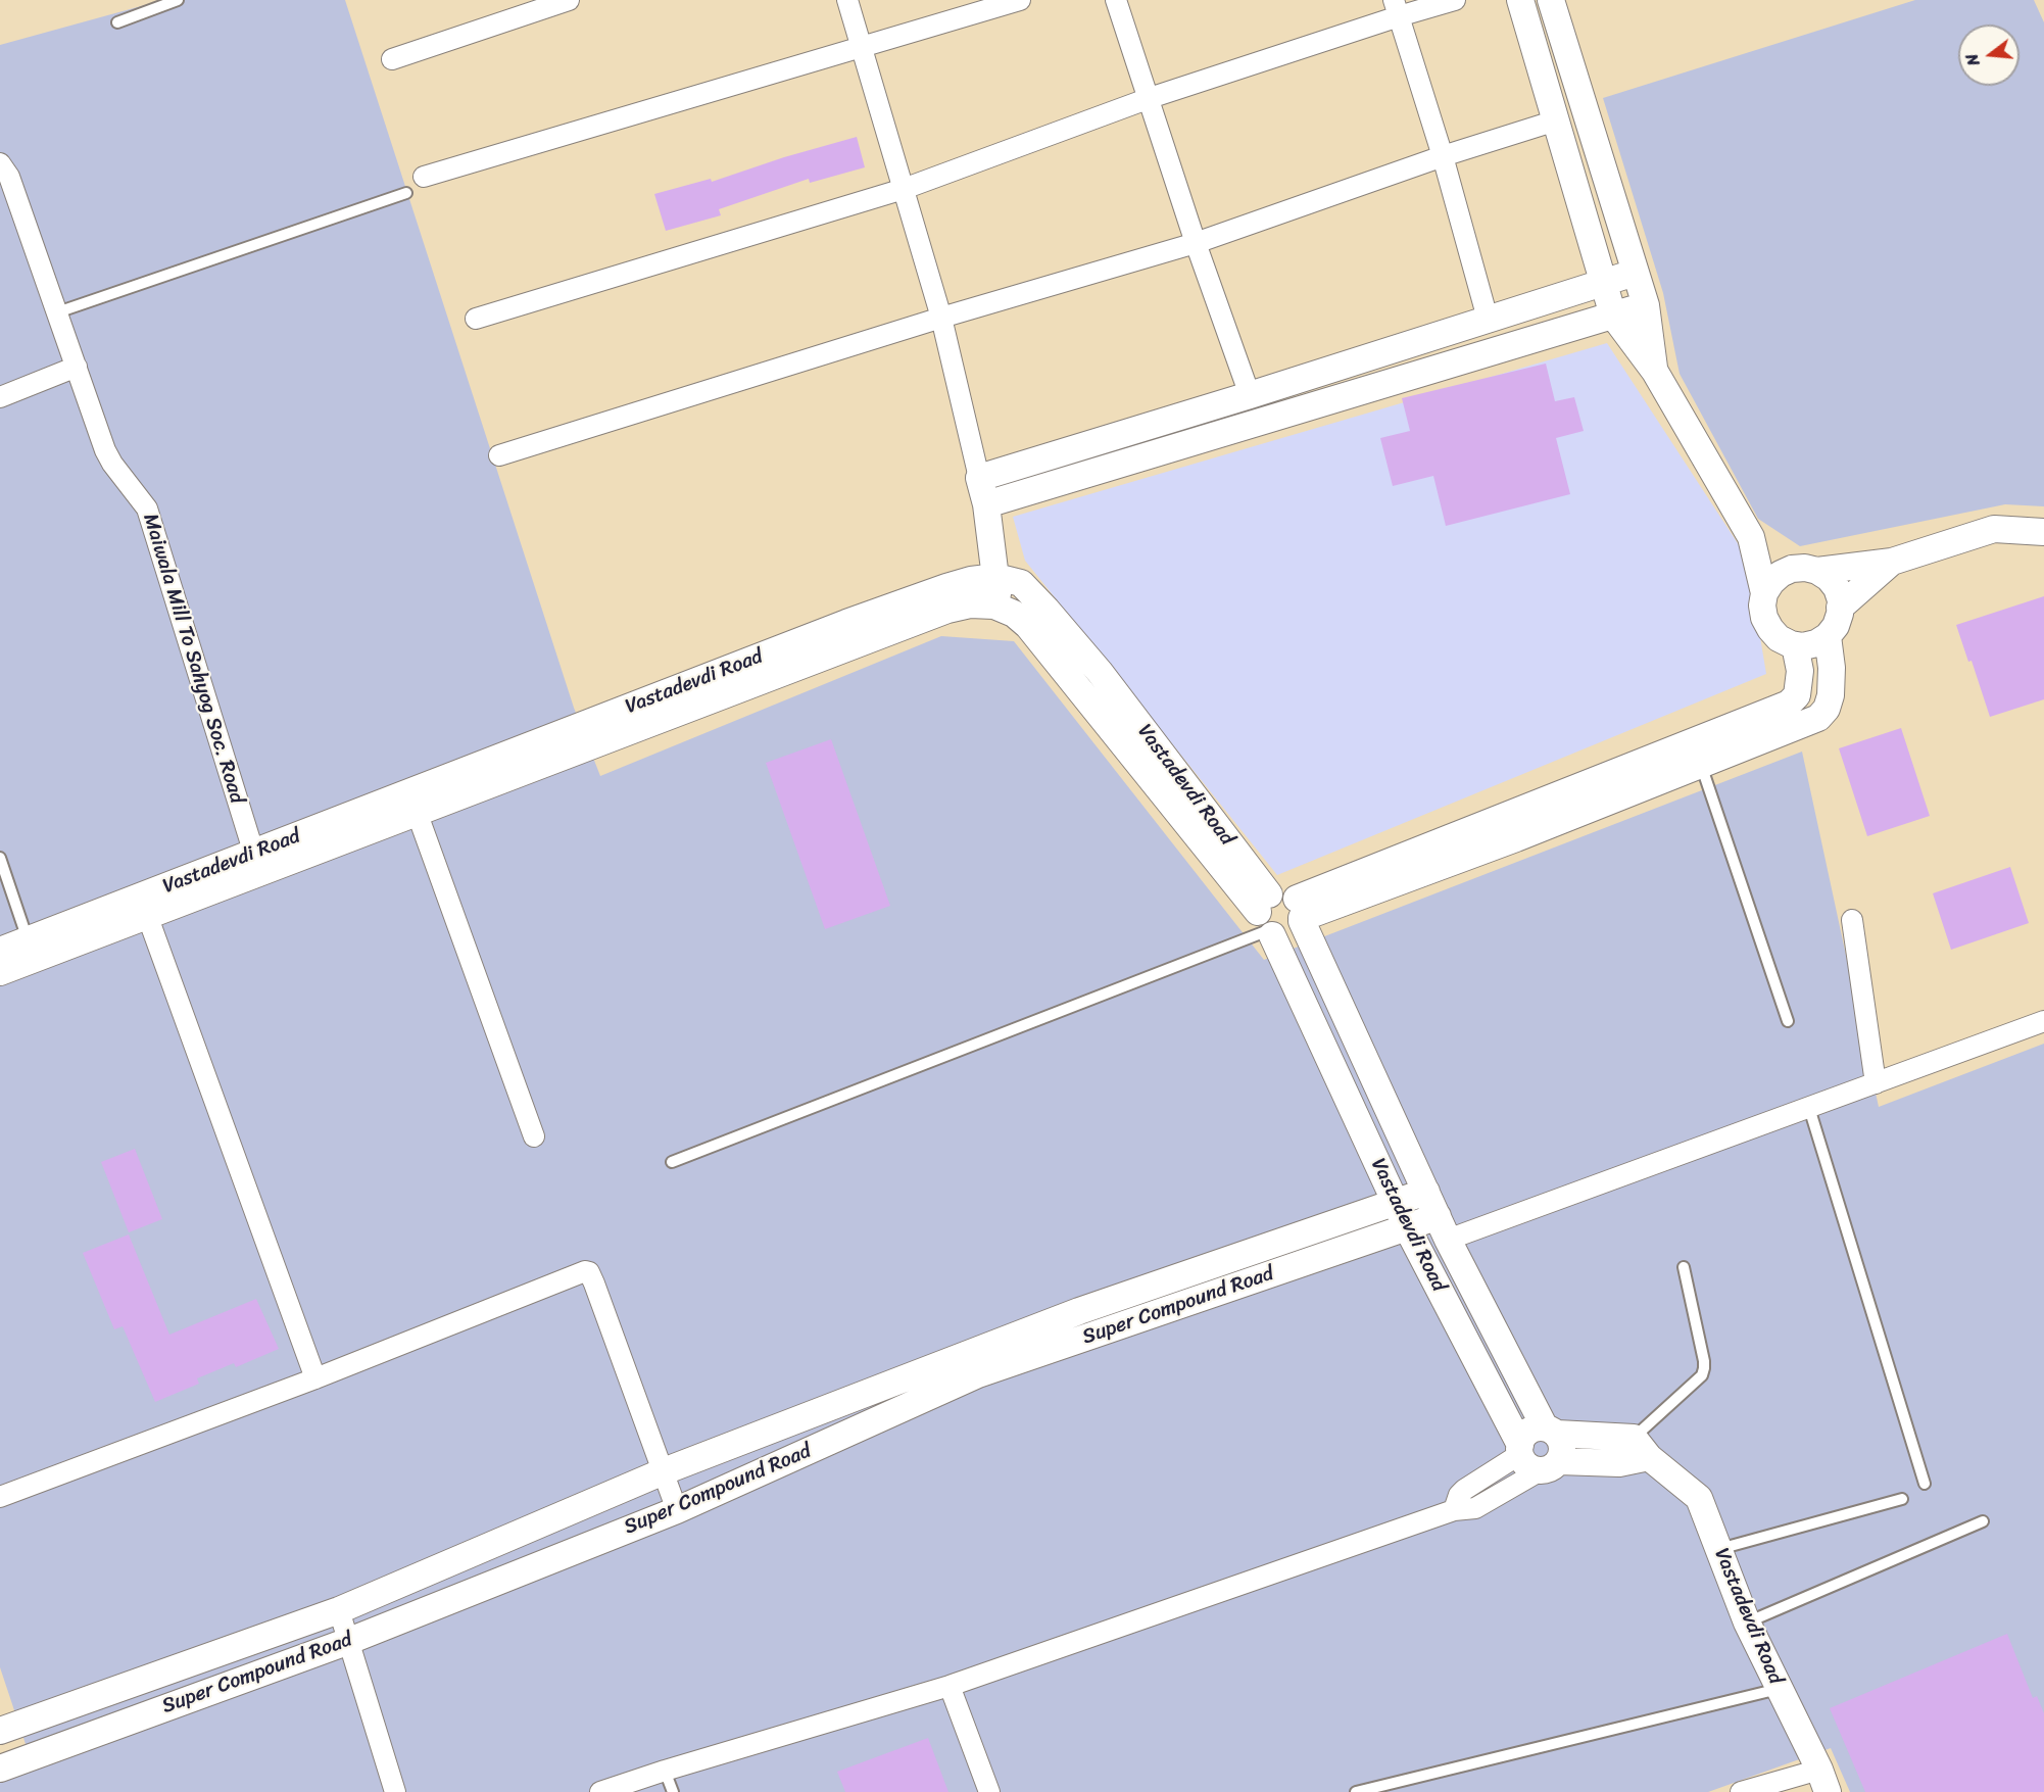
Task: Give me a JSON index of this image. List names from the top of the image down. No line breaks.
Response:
{"streets":{"street":["Maiwala Mill To Sahyog Soc. Road","Vastadevdi Road","Super Compound Road"]},"crossings":[["Maiwala Mill To Sahyog Soc. Road","Vastadevdi Road"],["Vastadevdi Road","Super Compound Road"]],"north":"left"}
